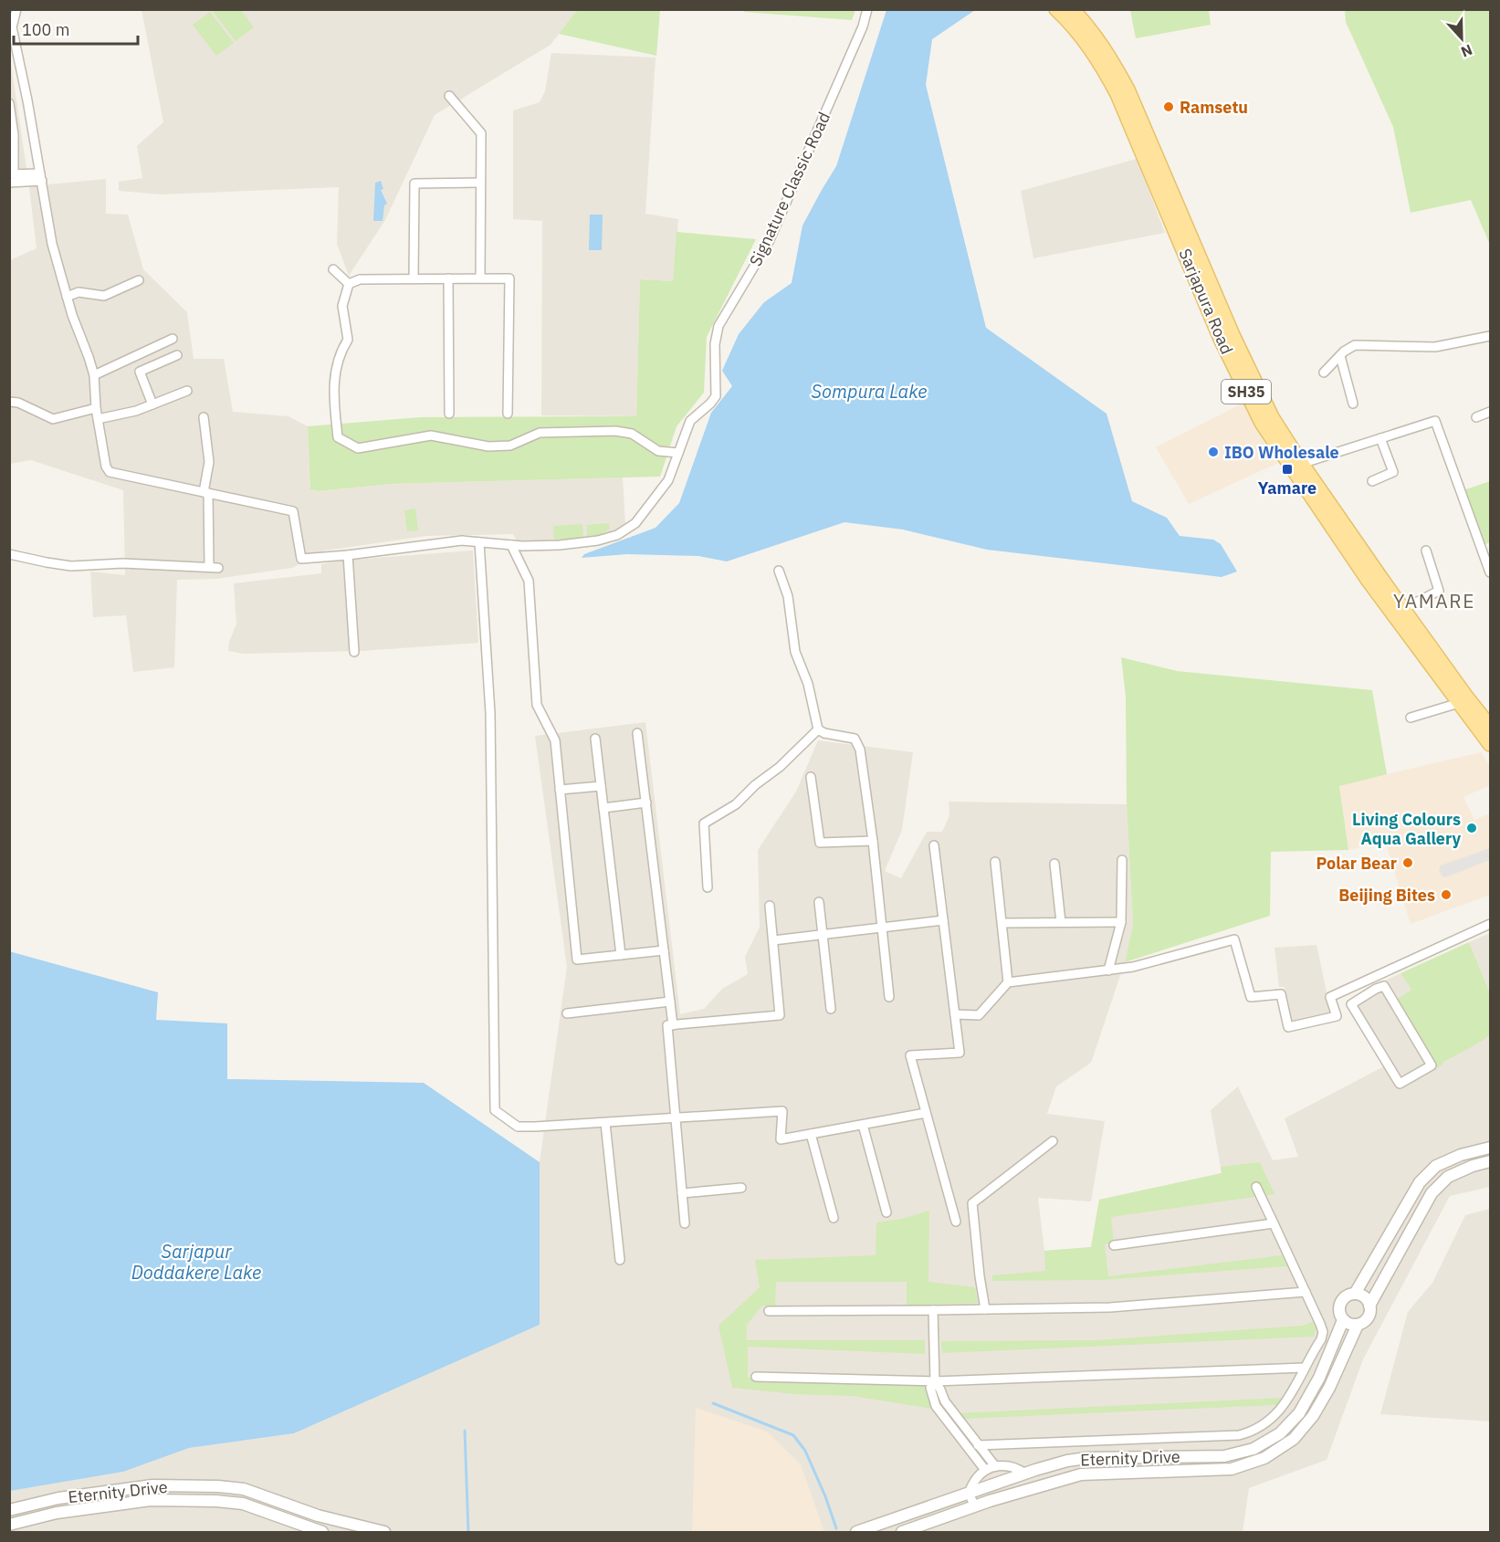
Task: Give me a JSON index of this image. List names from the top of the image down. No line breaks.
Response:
{"streets":{"main road":["Sarjapura Road","SH35"],"street":["Signature Classic Road","Eternity Drive"]},"districts":["YAMARE"],"water":["Sompura Lake","Sarjapur Doddakere Lake"],"places":{"other":["Ramsetu","IBO Wholesale","Living Colours Aqua Gallery","Polar Bear","Beijing Bites"],"transit":["Yamare"]},"scale_bar":"100 m","north":"bottom"}
